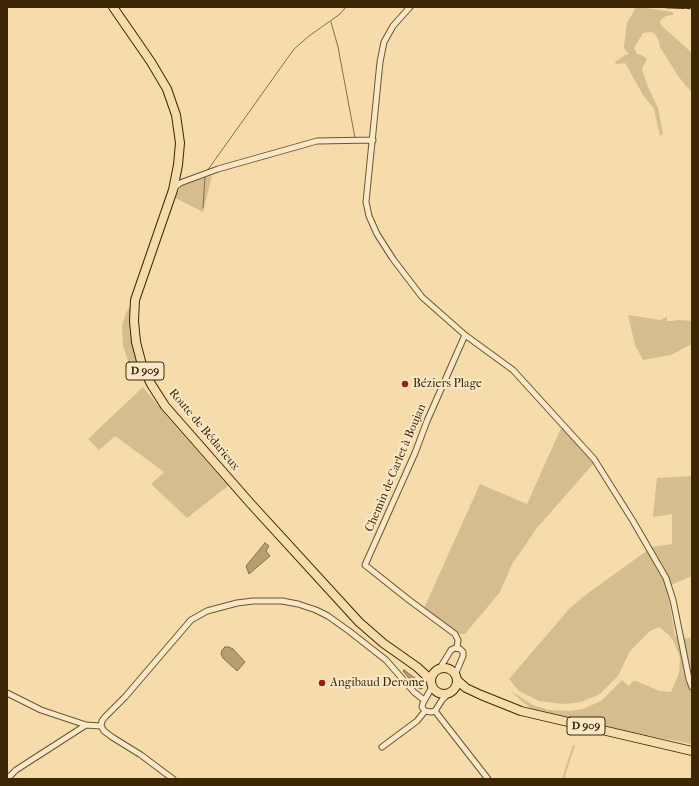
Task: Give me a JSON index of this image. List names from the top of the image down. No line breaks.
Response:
{"streets":{"main road":["D 909","Route de Bédarieux"],"street":["Chemin de Carlet à Boujan"]},"crossings":[["D 909","Route de Bédarieux"]],"places":["Béziers Plage","Angibaud Derome"]}
